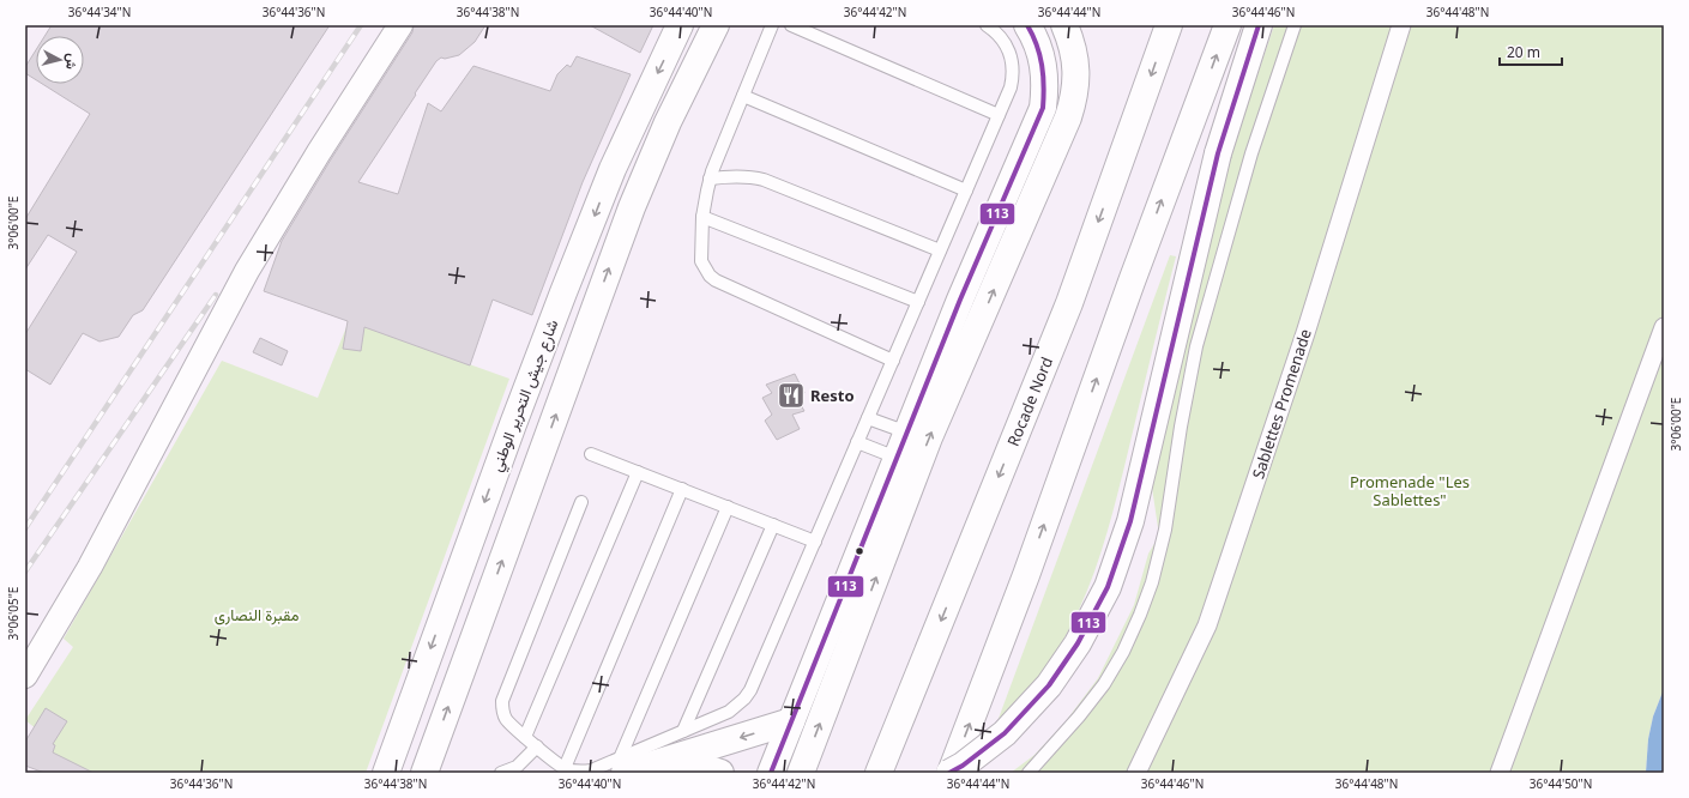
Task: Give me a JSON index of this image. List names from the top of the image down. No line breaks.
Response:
{"streets":{"main road":["شارع جيش التحرير الوطني","Rocade Nord"],"street":["Sablettes Promenade"]},"parks":["Promenade \"Les Sablettes\"","مقبرة النصارى"],"places":{"restaurant":["Resto"]},"lines":["transit line 113"],"scale_bar":"20 m","north":"right","coordinates":["36°44'34\"N","36°44'36\"N","36°44'38\"N","36°44'40\"N","36°44'42\"N","36°44'44\"N","36°44'46\"N","36°44'48\"N","3°06'00\"E","3°06'05\"E","36°44'50\"N"]}
